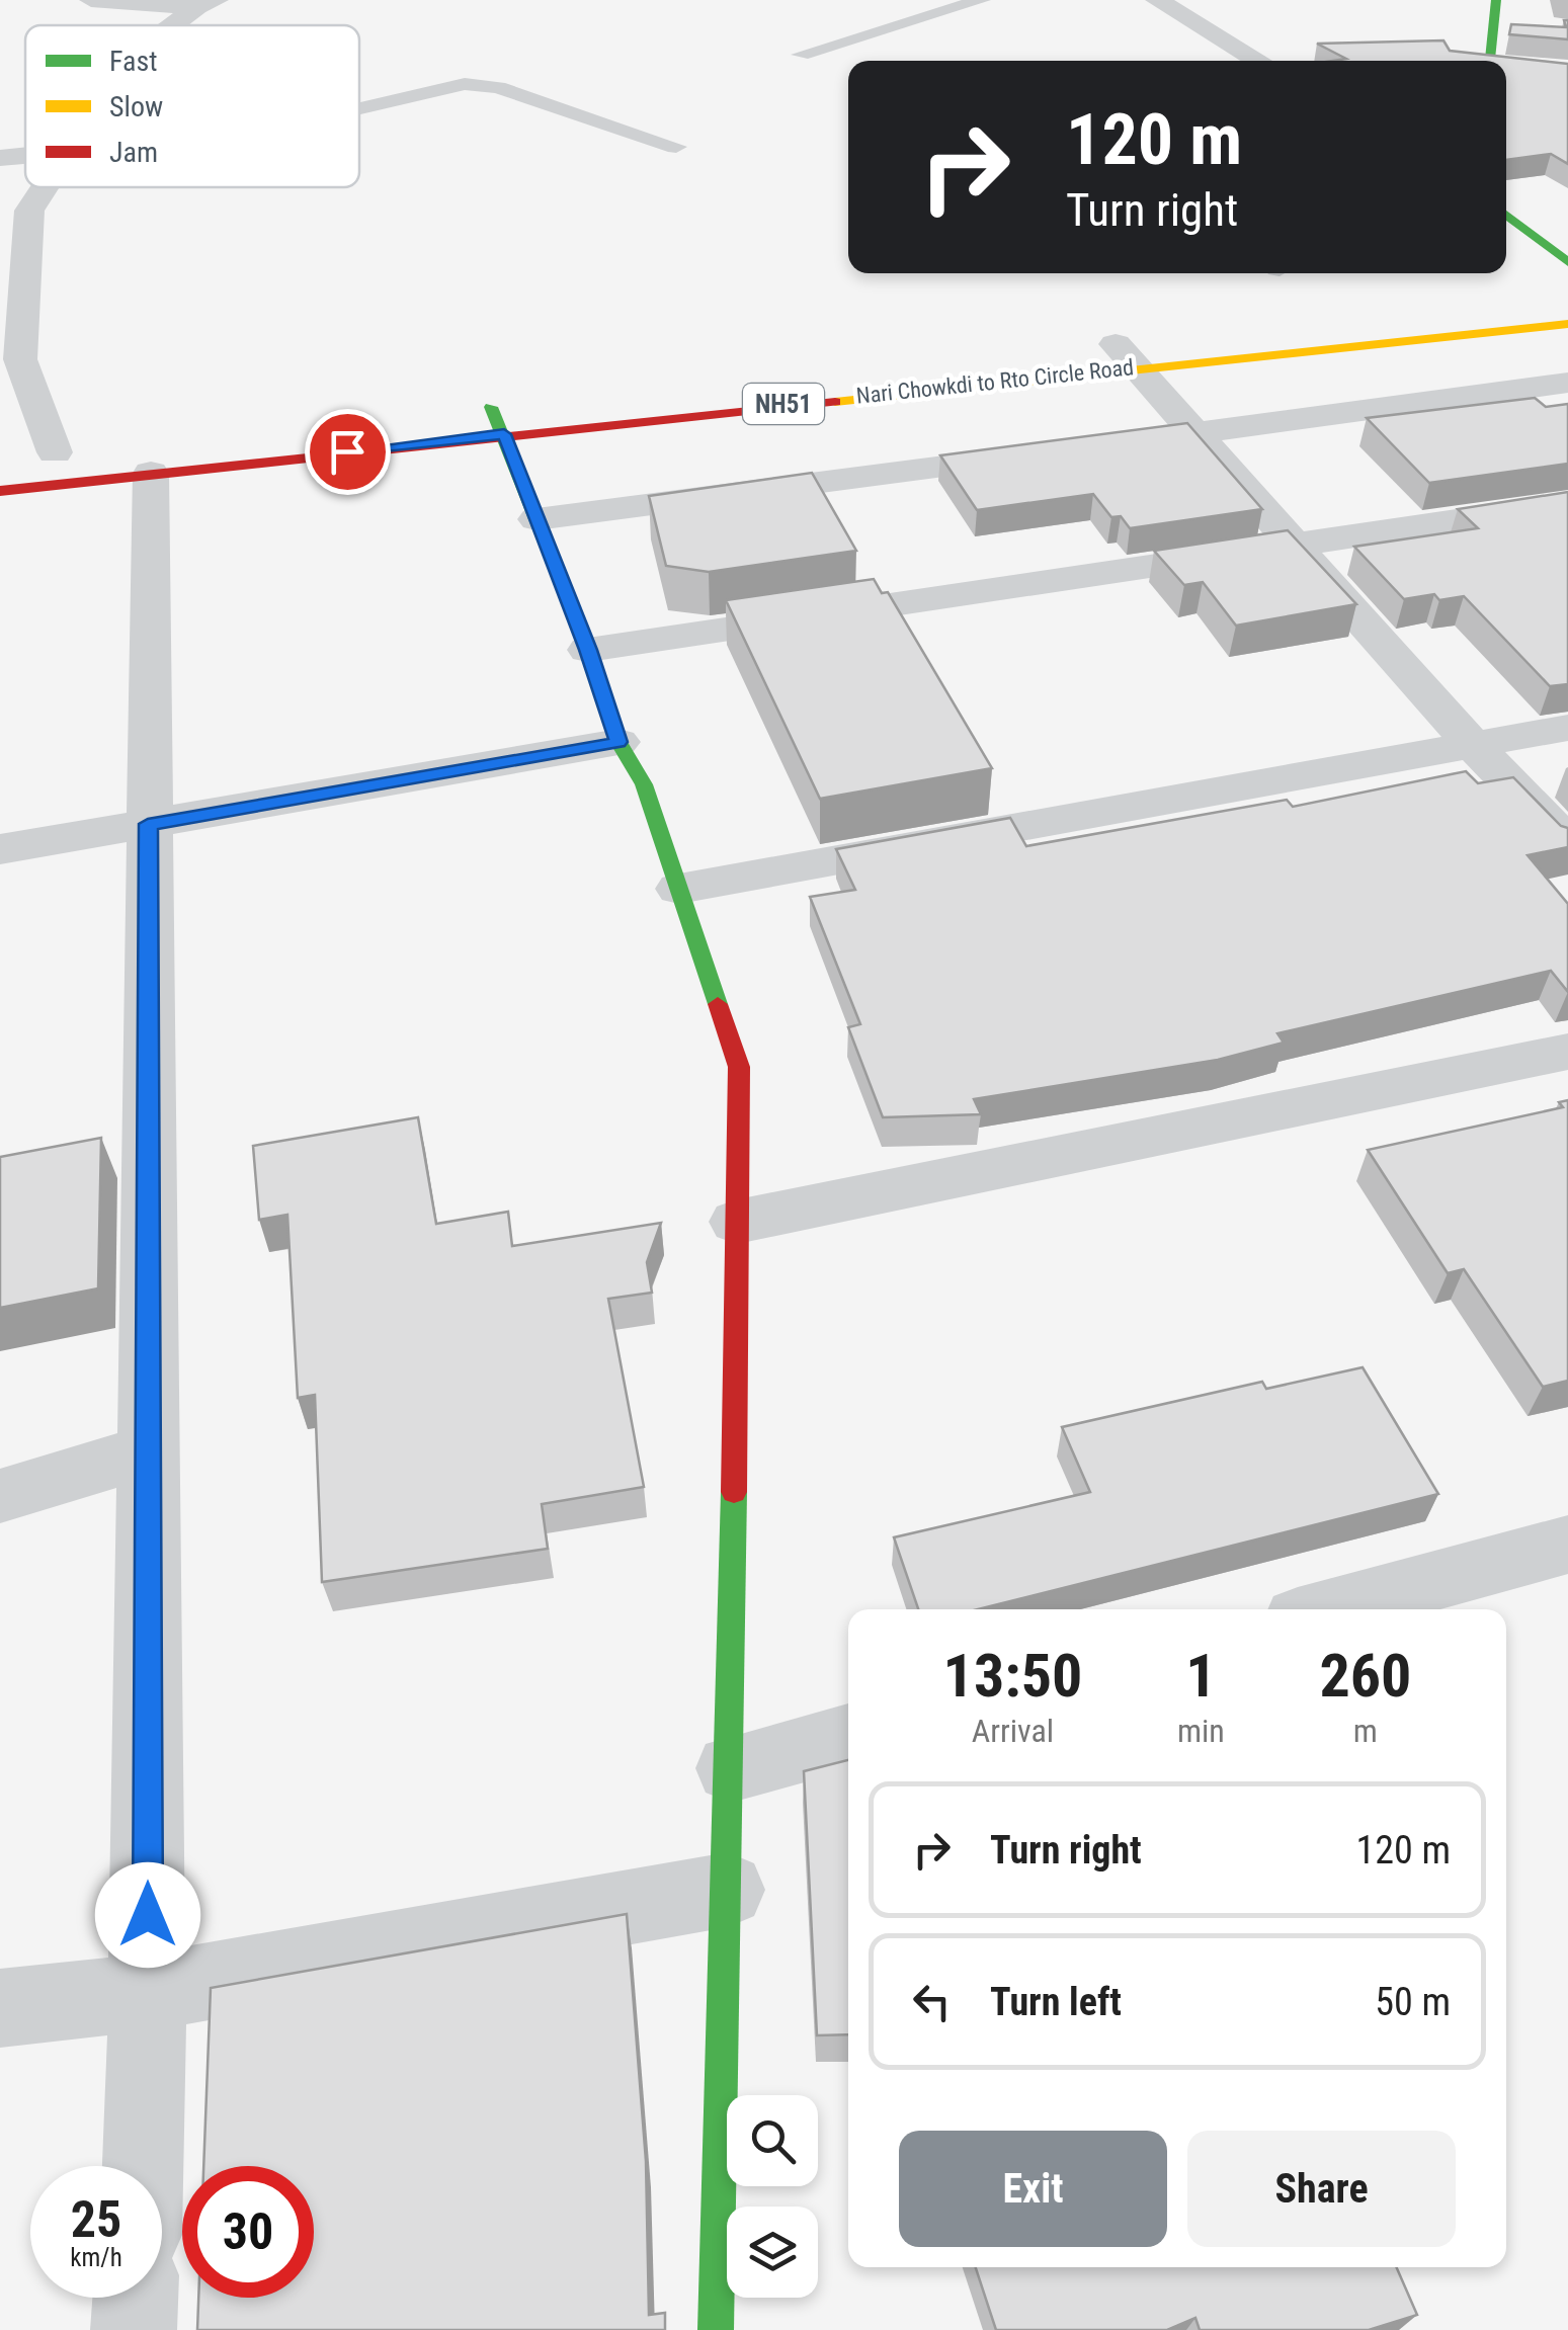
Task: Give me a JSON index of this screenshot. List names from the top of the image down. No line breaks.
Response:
{"streets":{"main road":["Nari Chowkdi to Rto Circle Road","NH51"]},"legend":["Fast","Slow","Jam"],"page":{"turn":["120 m","Turn right"],"eta":["13:50","Arrival","1","min","260","m"],"list":[{"name":"Turn right","value":"120 m"},{"name":"Turn left","value":"50 m"}],"buttons":["Exit","Share"],"speed":"25 km/h","limit":"30"}}
